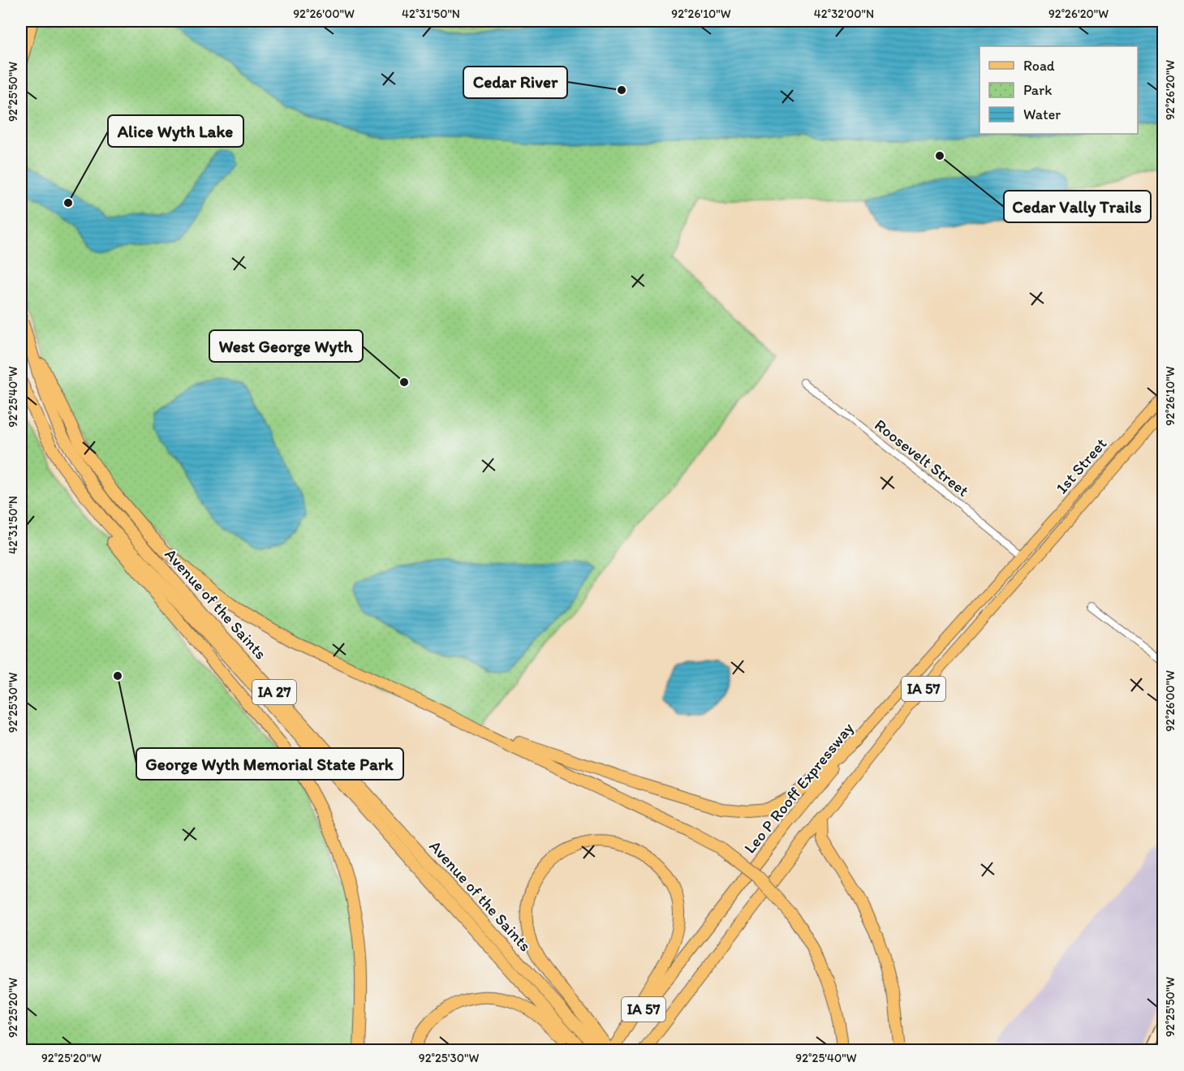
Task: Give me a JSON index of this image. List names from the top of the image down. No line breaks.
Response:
{"streets":{"highway":["Avenue of the Saints","IA 57","IA 27","Leo P Rooff Expressway"],"main road":["1st Street"],"street":["Roosevelt Street"]},"crossings":[["Roosevelt Street","1st Street"],["Roosevelt Street","Leo P Rooff Expressway"],["1st Street","IA 57"],["1st Street","Leo P Rooff Expressway"]],"places":["Cedar River","Cedar Vally Trails","Alice Wyth Lake","West George Wyth","George Wyth Memorial State Park"],"legend":["Road","Park","Water"],"coordinates":["92°26'00\"W","42°31'50\"N","92°26'10\"W","42°32'00\"N","92°26'20\"W","92°25'50\"W","92°25'40\"W","92°25'30\"W","92°25'20\"W"]}
